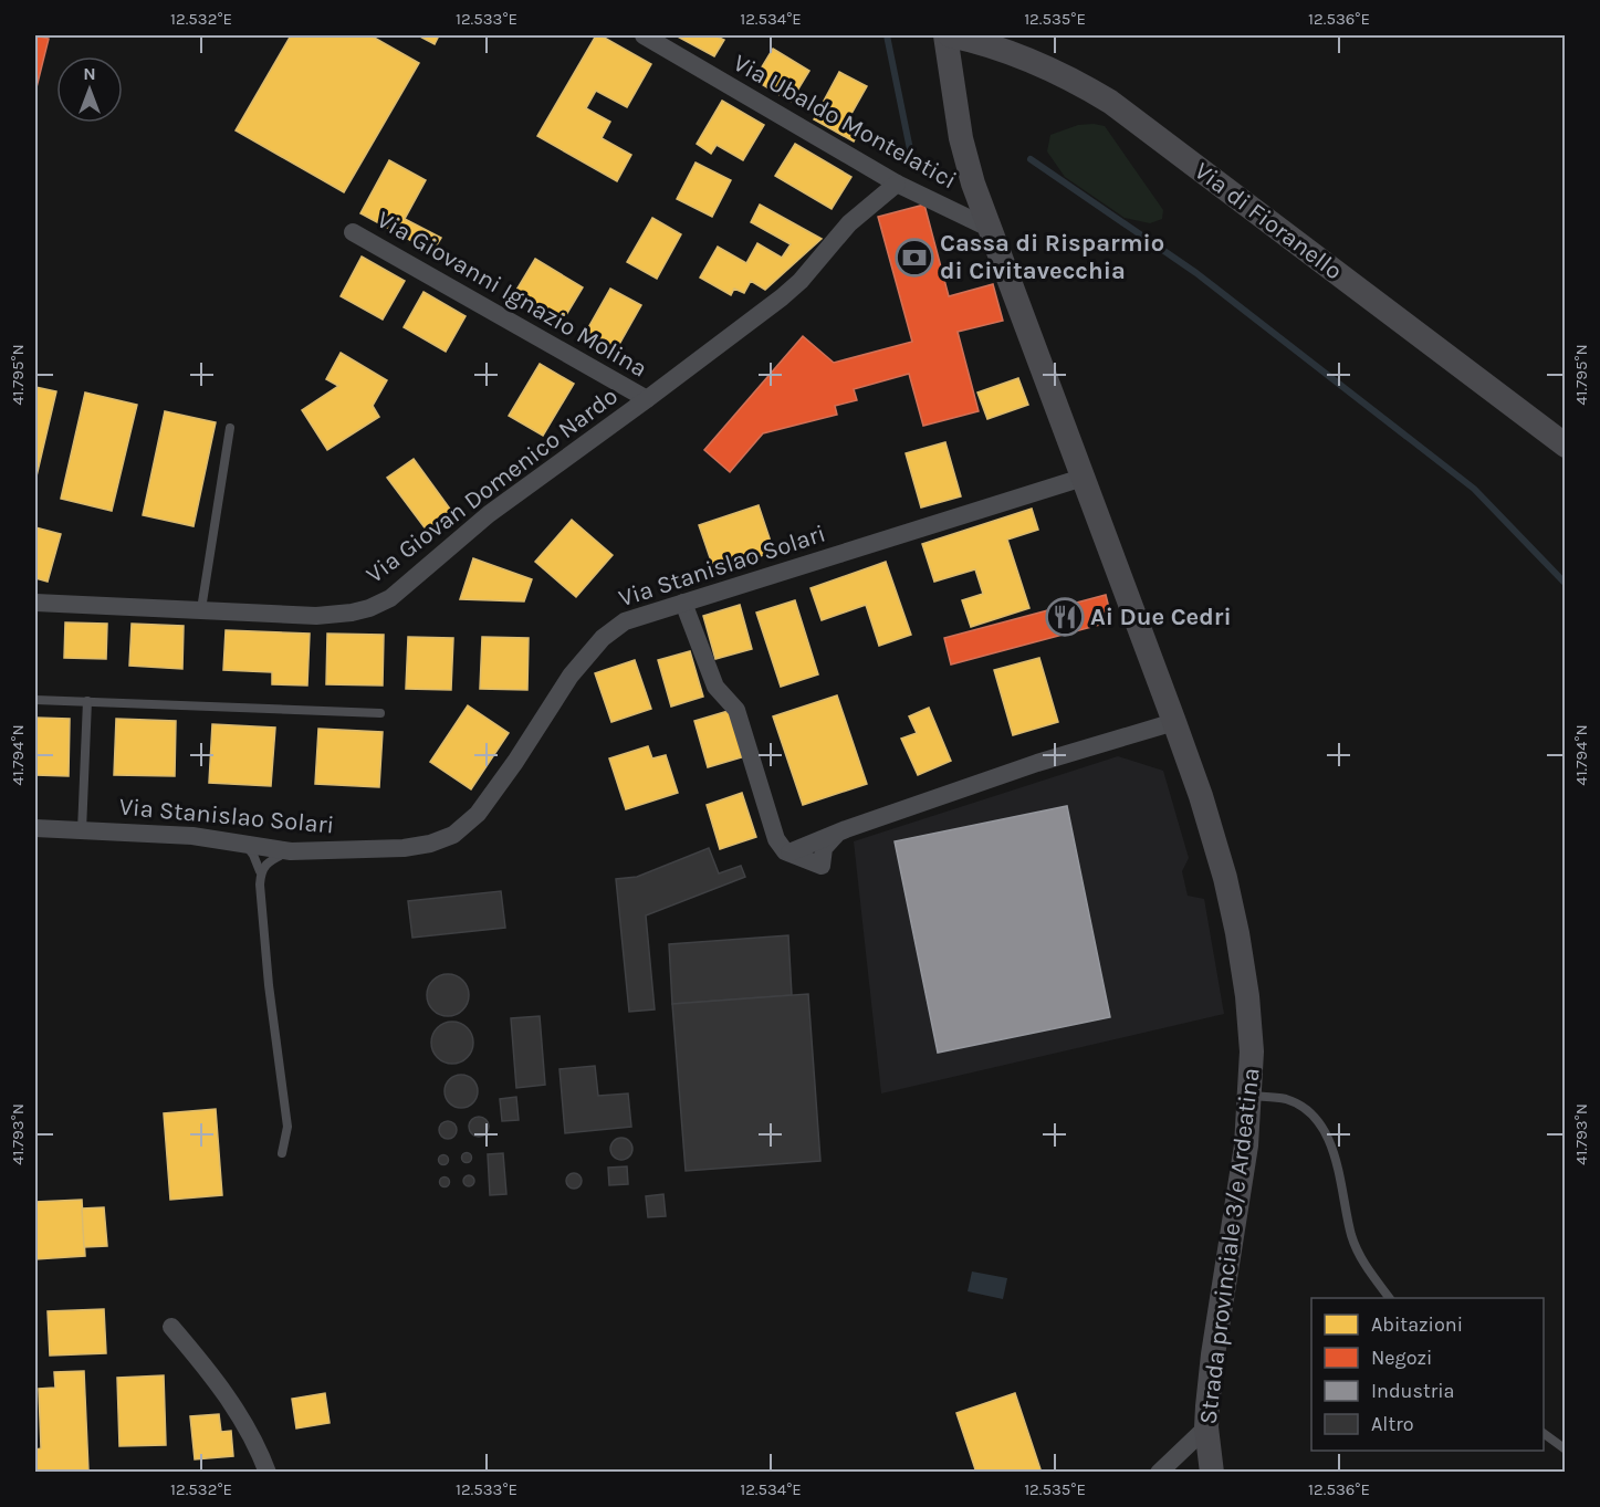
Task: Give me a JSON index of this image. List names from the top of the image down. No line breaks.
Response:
{"streets":{"main road":["Via di Fioranello","Strada provinciale 3/e Ardeatina"],"street":["Via Ubaldo Montelatici","Via Giovanni Ignazio Molina","Via Giovan Domenico Nardo","Via Stanislao Solari"]},"crossings":[["Via Ubaldo Montelatici","Via Giovan Domenico Nardo"],["Via Ubaldo Montelatici","Strada provinciale 3/e Ardeatina"],["Via di Fioranello","Strada provinciale 3/e Ardeatina"],["Via Giovanni Ignazio Molina","Via Giovan Domenico Nardo"],["Via Stanislao Solari","Strada provinciale 3/e Ardeatina"]],"places":{"bank":["Cassa di Risparmio di Civitavecchia"],"restaurant":["Ai Due Cedri"]},"legend":["Abitazioni","Negozi","Industria","Altro"],"north":"top","coordinates":["12.532°E","12.533°E","12.534°E","12.535°E","12.536°E","41.795°N","41.794°N","41.793°N"]}
